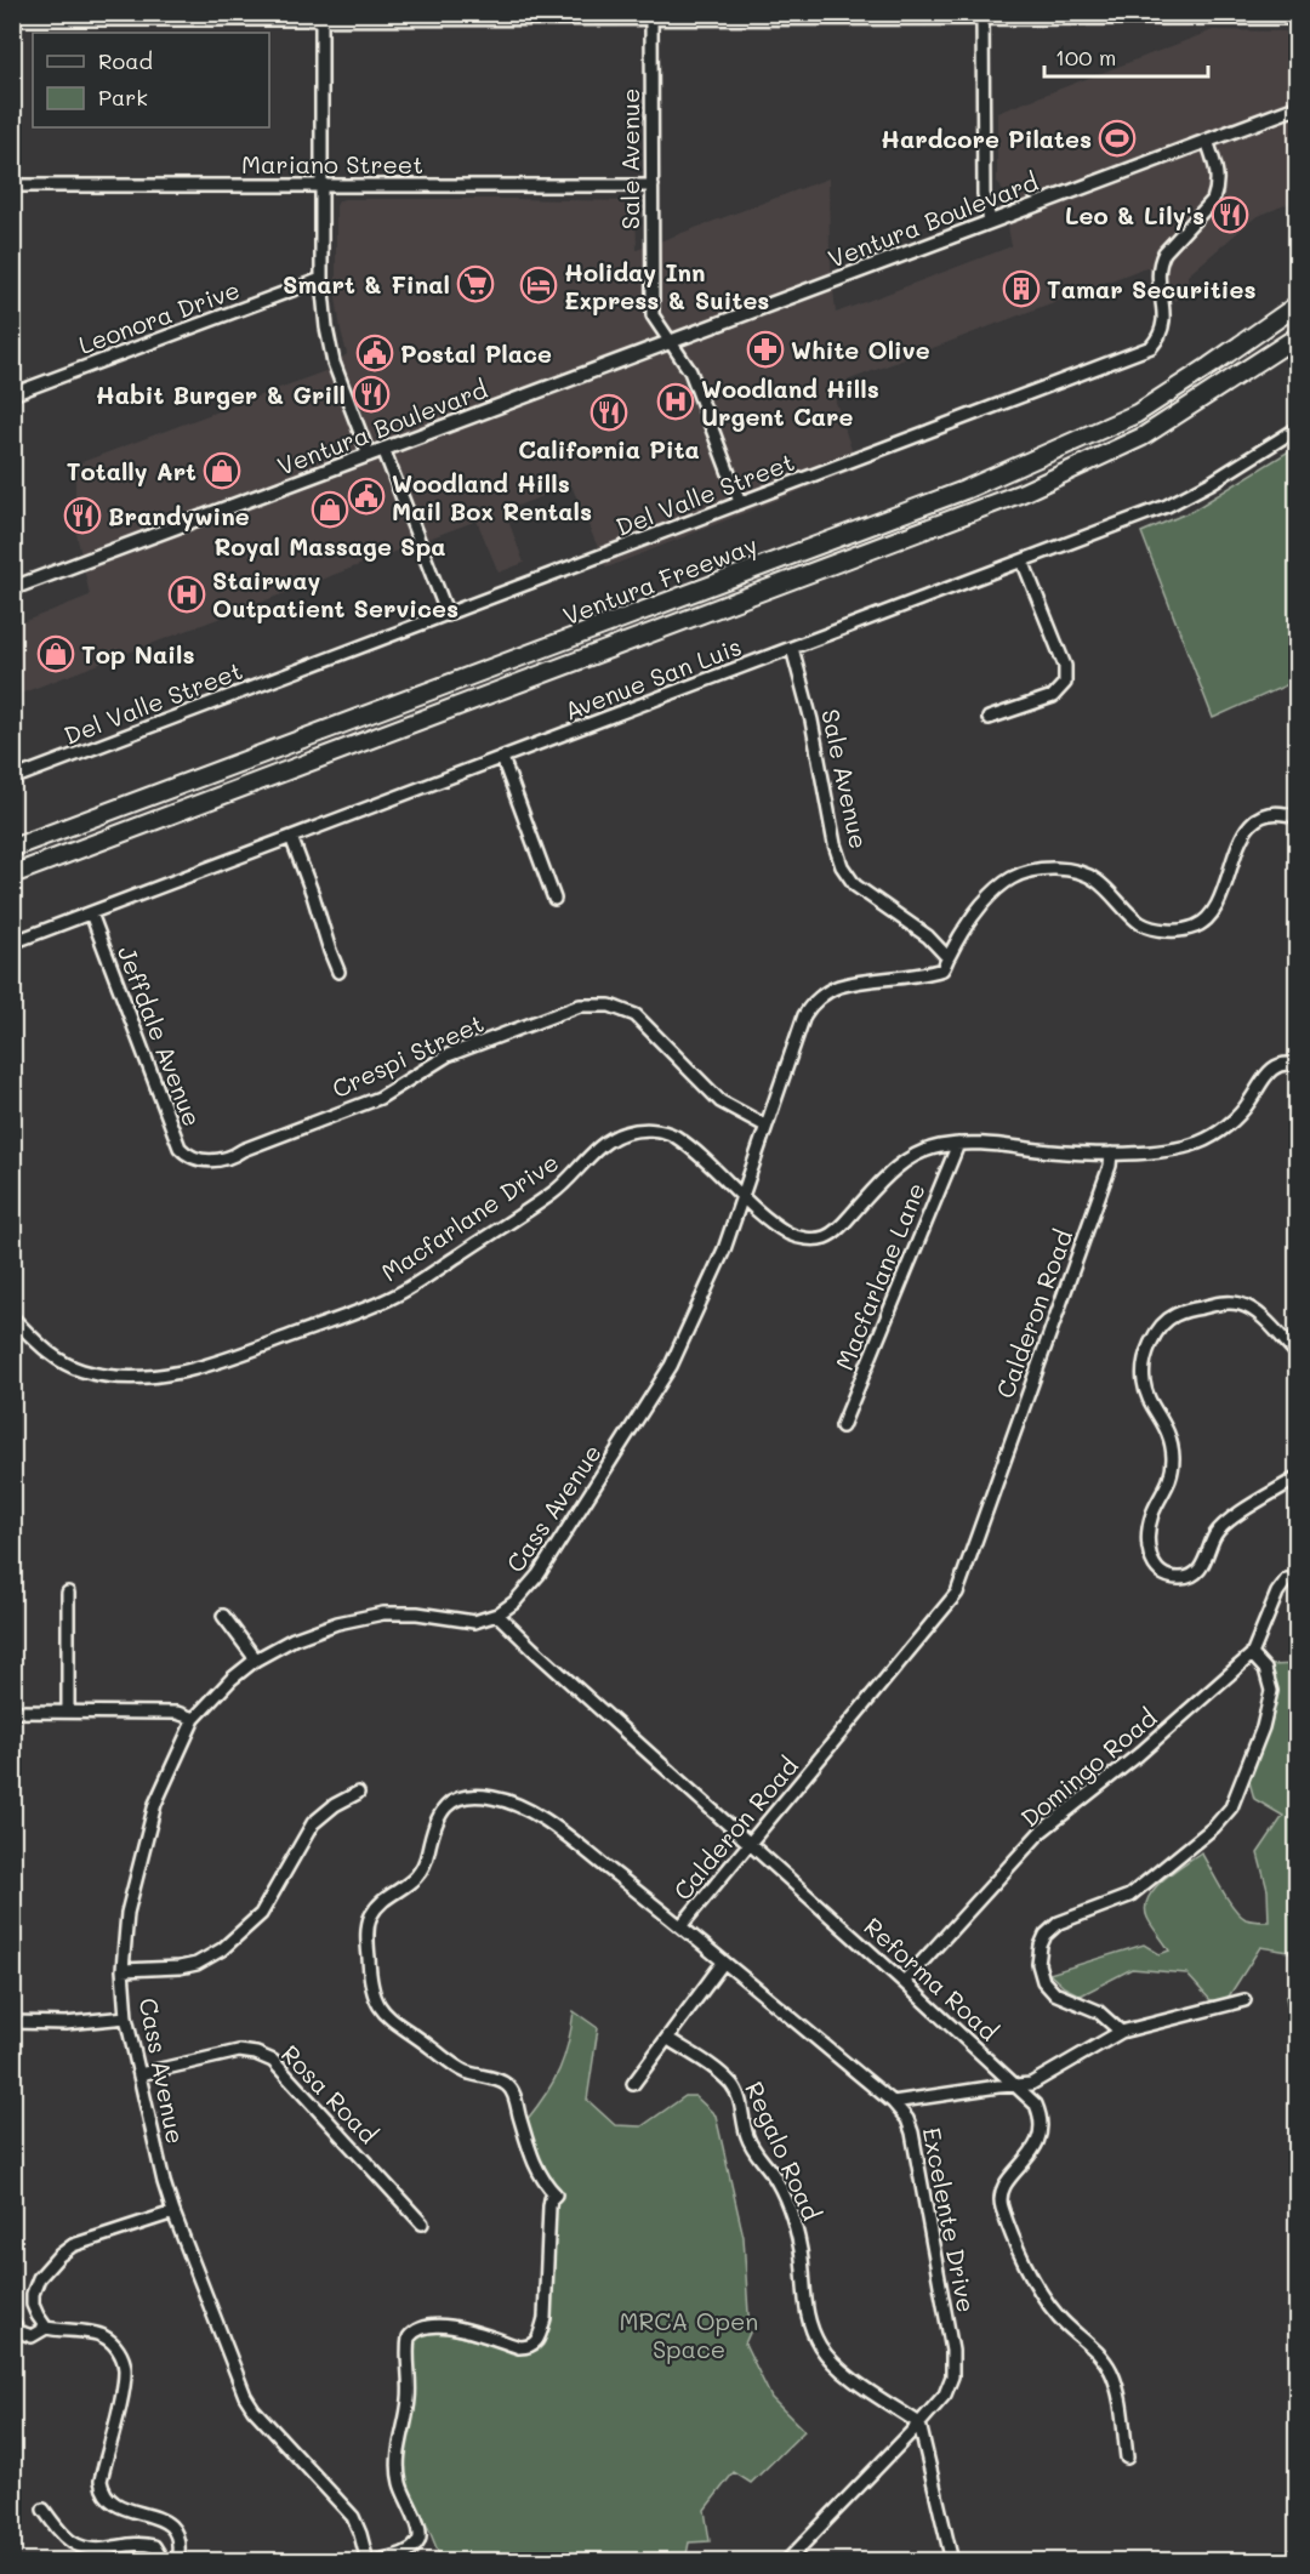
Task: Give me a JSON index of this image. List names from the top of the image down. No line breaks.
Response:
{"streets":{"highway":["Ventura Freeway"],"main road":["Ventura Boulevard"],"street":["Sale Avenue","Mariano Street","Leonora Drive","Del Valle Street","Avenue San Luis","Jeffdale Avenue","Crespi Street","Macfarlane Drive","Macfarlane Lane","Calderon Road","Cass Avenue","Domingo Road","Reforma Road","Rosa Road","Regalo Road","Excelente Drive"]},"crossings":[["Sale Avenue","Mariano Street"],["Sale Avenue","Ventura Boulevard"],["Sale Avenue","Del Valle Street"],["Sale Avenue","Avenue San Luis"],["Sale Avenue","Cass Avenue"],["Ventura Boulevard","Del Valle Street"],["Avenue San Luis","Jeffdale Avenue"],["Jeffdale Avenue","Crespi Street"],["Crespi Street","Cass Avenue"],["Macfarlane Drive","Macfarlane Lane"],["Macfarlane Drive","Calderon Road"],["Macfarlane Drive","Cass Avenue"],["Calderon Road","Reforma Road"],["Calderon Road","Excelente Drive"],["Cass Avenue","Reforma Road"],["Cass Avenue","Rosa Road"],["Domingo Road","Reforma Road"],["Regalo Road","Excelente Drive"]],"parks":["MRCA Open Space"],"places":{"sports":["Hardcore Pilates"],"restaurant":["Leo & Lily's","Habit Burger & Grill","California Pita","Brandywine"],"supermarket":["Smart & Final"],"hotel":["Holiday Inn Express & Suites"],"building":["Tamar Securities"],"pharmacy":["White Olive"],"public building":["Postal Place","Woodland Hills Mail Box Rentals"],"hospital":["Woodland Hills Urgent Care","Stairway Outpatient Services"],"shop":["Totally Art","Royal Massage Spa","Top Nails"]},"legend":["Road","Park"],"scale_bar":"100 m"}
